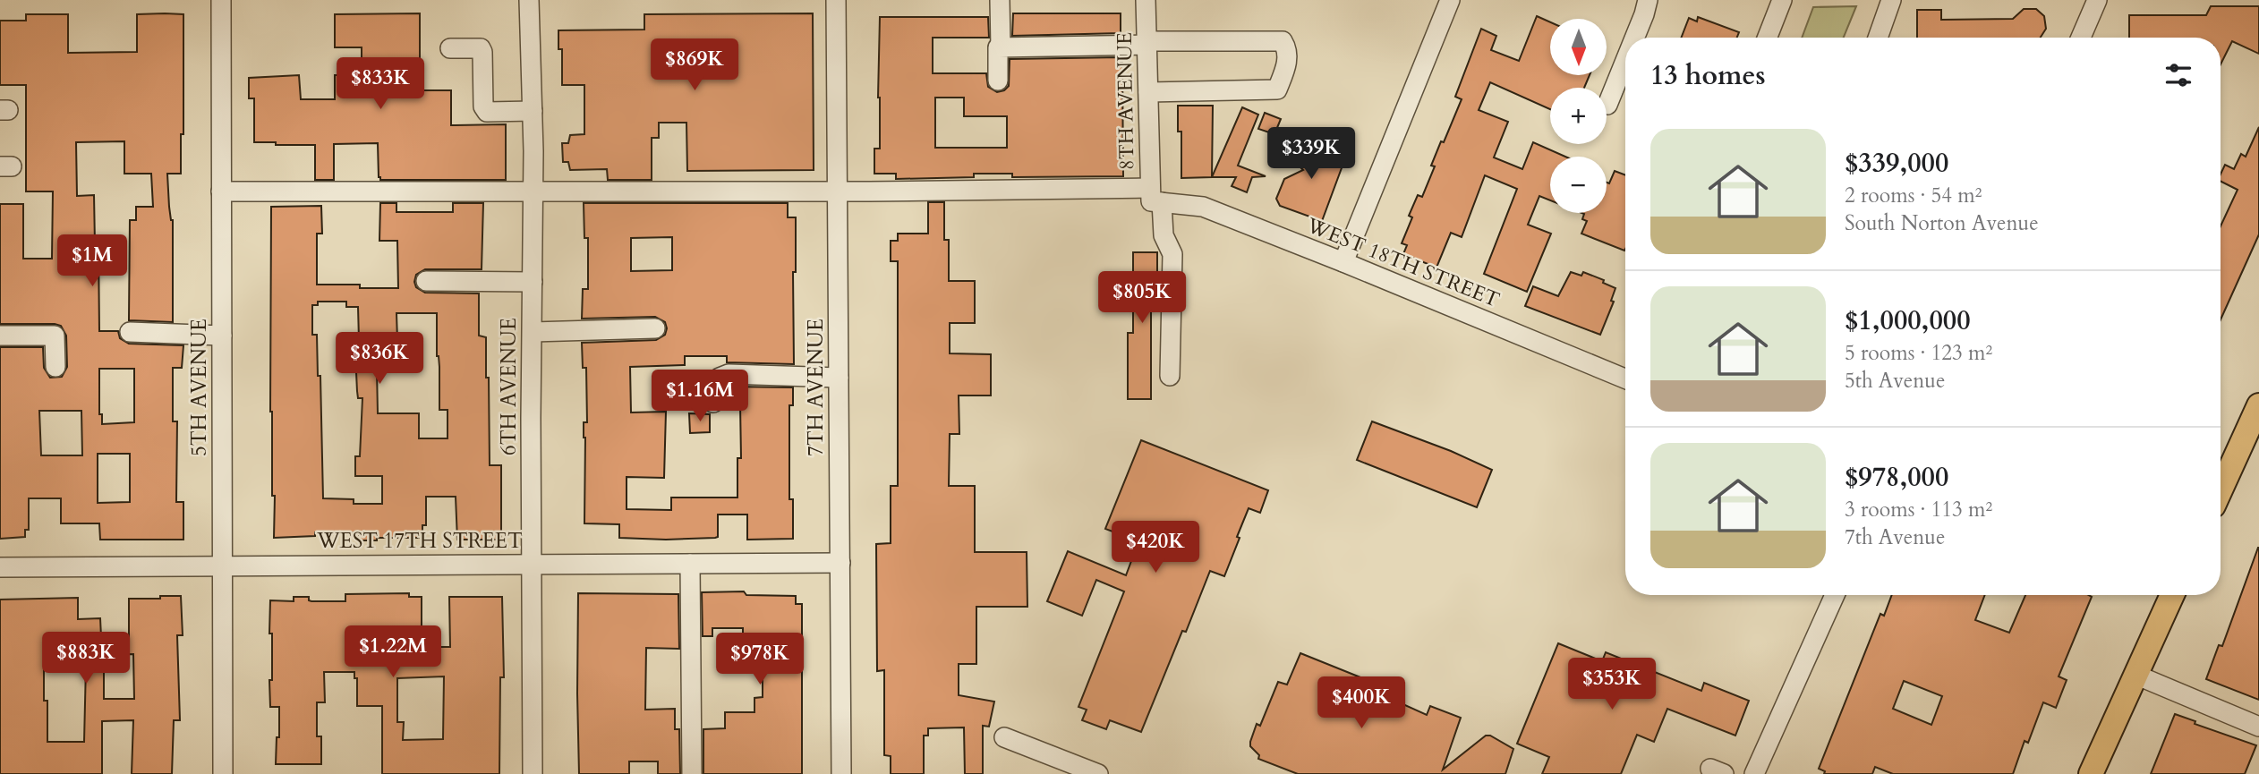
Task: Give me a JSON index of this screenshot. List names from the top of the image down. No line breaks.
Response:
{"streets":{"street":["8TH AVENUE","WEST 18TH STREET","6TH AVENUE","5TH AVENUE","7TH AVENUE","WEST 17TH STREET"]},"crossings":[["8TH AVENUE","WEST 18TH STREET"],["WEST 18TH STREET","6TH AVENUE"],["WEST 18TH STREET","5TH AVENUE"],["WEST 18TH STREET","7TH AVENUE"],["6TH AVENUE","WEST 17TH STREET"],["5TH AVENUE","WEST 17TH STREET"],["7TH AVENUE","WEST 17TH STREET"]],"north":"bottom","page":{"map_buttons":["+","−"],"heading":"13 homes","price":["$869K","$833K","$339K","$1M","$805K","$836K","$1.16M","$420K","$1.22M","$883K","$978K","$353K","$400K"],"list":[{"name":"$339,000","note":"2 rooms · 54 m² · South Norton Avenue"},{"name":"$1,000,000","note":"5 rooms · 123 m² · 5th Avenue"},{"name":"$978,000","note":"3 rooms · 113 m² · 7th Avenue"}]}}
